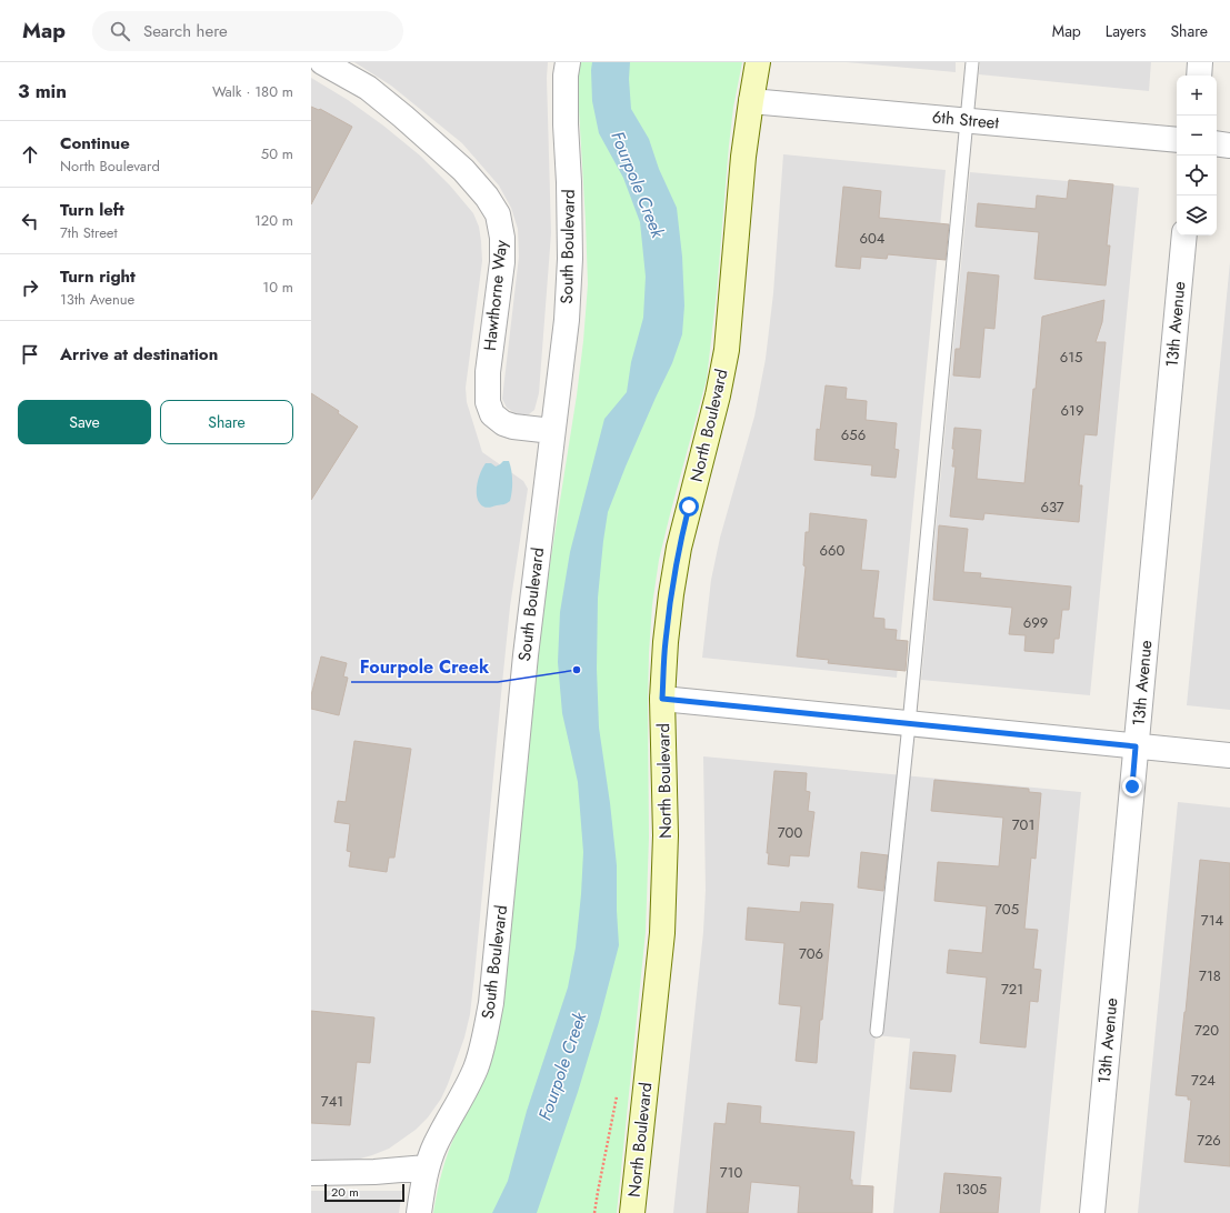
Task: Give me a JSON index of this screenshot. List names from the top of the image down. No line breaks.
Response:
{"streets":{"street":["6th Street","South Boulevard","Hawthorne Way","13th Avenue","North Boulevard"]},"crossings":[["6th Street","North Boulevard"],["South Boulevard","Hawthorne Way"]],"water":["Fourpole Creek"],"places":["Fourpole Creek"],"house_numbers":["604","615","619","656","637","660","699","701","700","705","714","706","718","721","720","724","741","726","710","1305"],"scale_bar":"20 m","page":{"header":"Map","search":"Search here","nav":["Map","Layers","Share"],"heading":["3 min","Walk · 180 m"],"map_buttons":["+","−"],"list":[["Continue","North Boulevard","50 m"],["Turn left","7th Street","120 m"],["Turn right","13th Avenue","10 m"],"Arrive at destination"],"buttons":["Save","Share"],"scale":"20 m"}}
